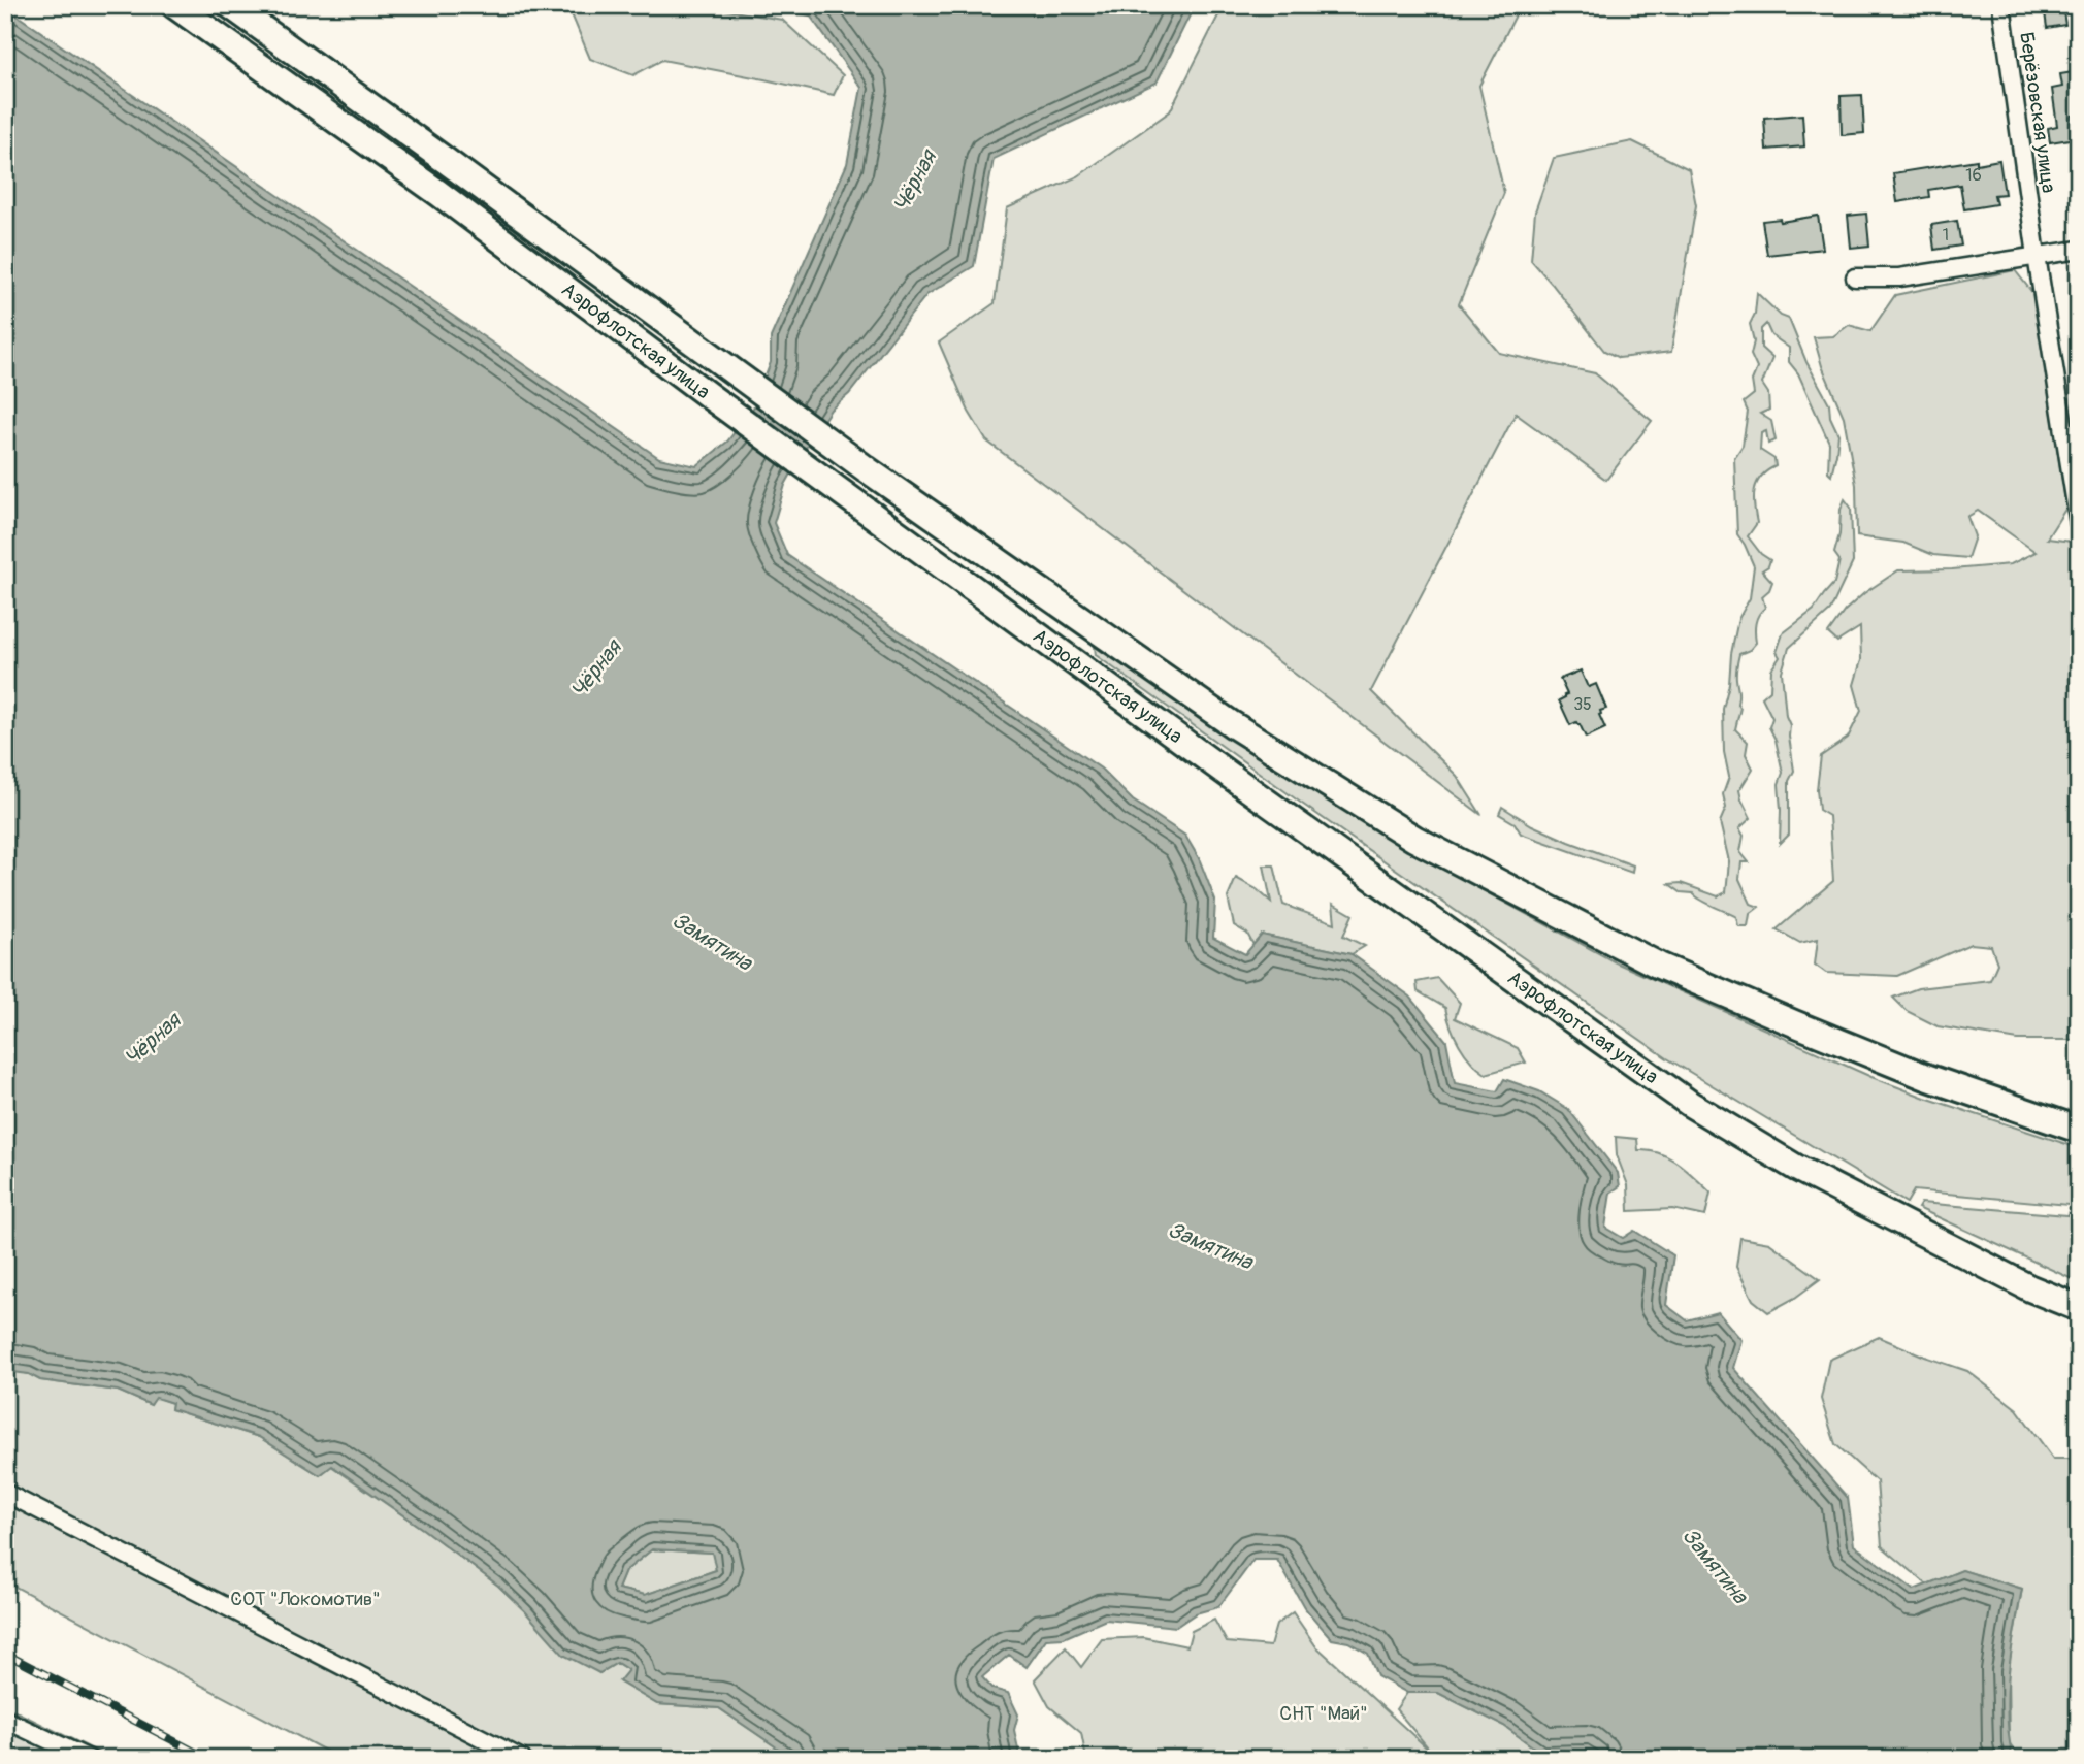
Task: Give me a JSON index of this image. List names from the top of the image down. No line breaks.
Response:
{"streets":{"main road":["Аэрофлотская улица"],"street":["Берёзовская улица"]},"water":["Чёрная","Замятина"],"parks":["СОТ \"Локомотив\"","СНТ \"Май\""],"house_numbers":["16","1","35"]}
